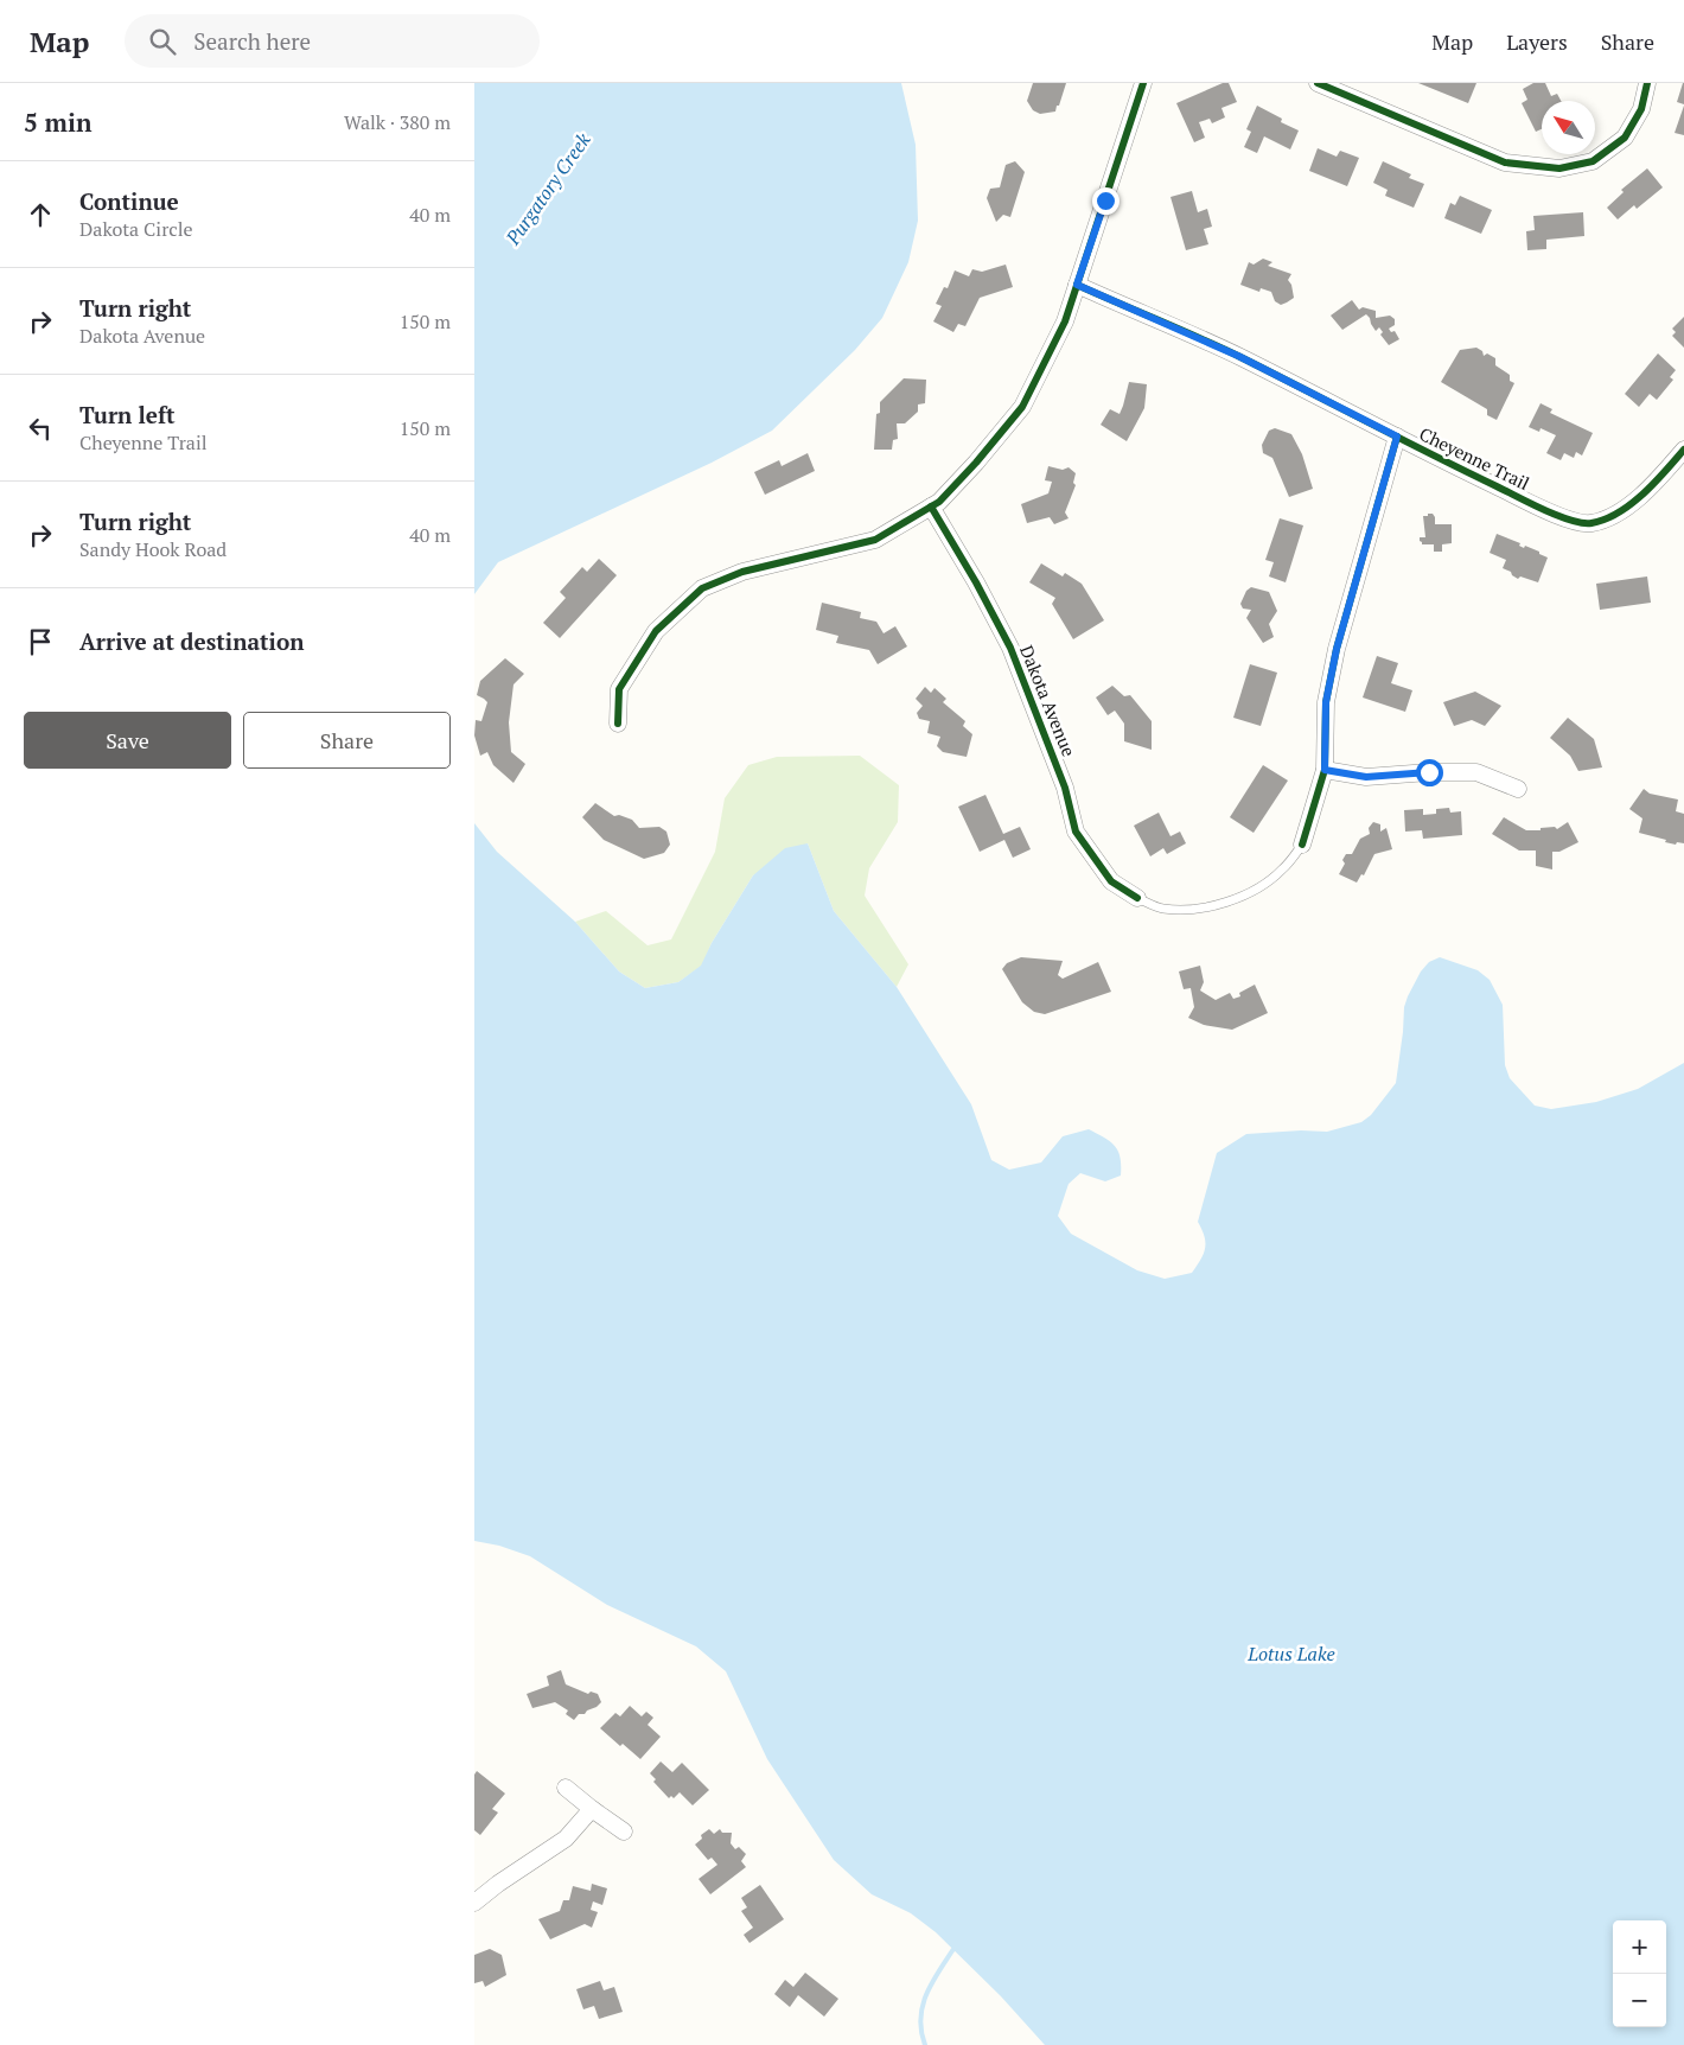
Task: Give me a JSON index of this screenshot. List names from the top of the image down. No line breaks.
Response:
{"streets":{"street":["Cheyenne Trail","Dakota Avenue"]},"water":["Purgatory Creek","Lotus Lake"],"north":"top left","page":{"header":"Map","search":"Search here","nav":["Map","Layers","Share"],"heading":["5 min","Walk · 380 m"],"list":[["Continue","Dakota Circle","40 m"],["Turn right","Dakota Avenue","150 m"],["Turn left","Cheyenne Trail","150 m"],["Turn right","Sandy Hook Road","40 m"],"Arrive at destination"],"buttons":["Save","Share"],"map_buttons":["+","−"]}}
